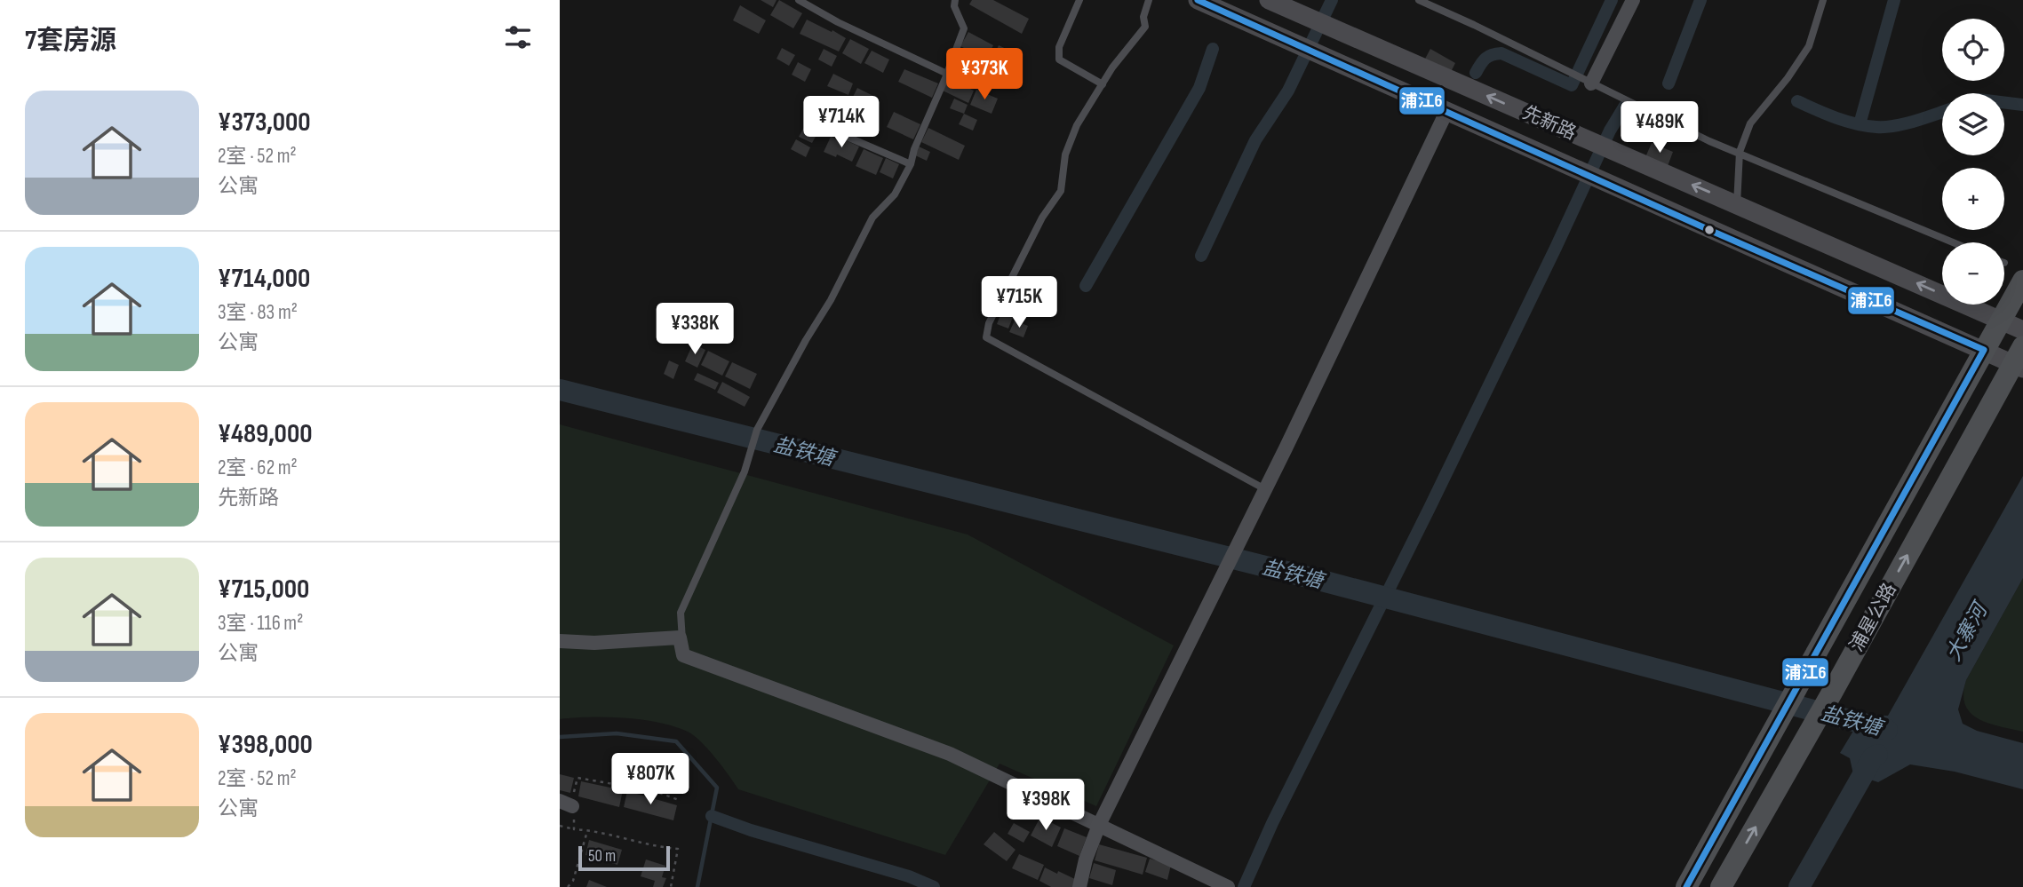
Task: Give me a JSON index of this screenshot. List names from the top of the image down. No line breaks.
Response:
{"streets":{"main road":["先新路","浦星公路"]},"crossings":[["先新路","浦星公路"]],"water":["盐铁塘","大寨河"],"lines":["transit line 浦江6"],"scale_bar":"50 m","page":{"heading":"7套房源","map_buttons":["+","−"],"price":["¥373K","¥714K","¥489K","¥715K","¥338K","¥807K","¥398K"],"list":[{"name":"¥373,000","note":"2室 · 52 m² · 公寓"},{"name":"¥714,000","note":"3室 · 83 m² · 公寓"},{"name":"¥489,000","note":"2室 · 62 m² · 先新路"},{"name":"¥715,000","note":"3室 · 116 m² · 公寓"},{"name":"¥398,000","note":"2室 · 52 m² · 公寓"}],"scale":"50 m"}}
